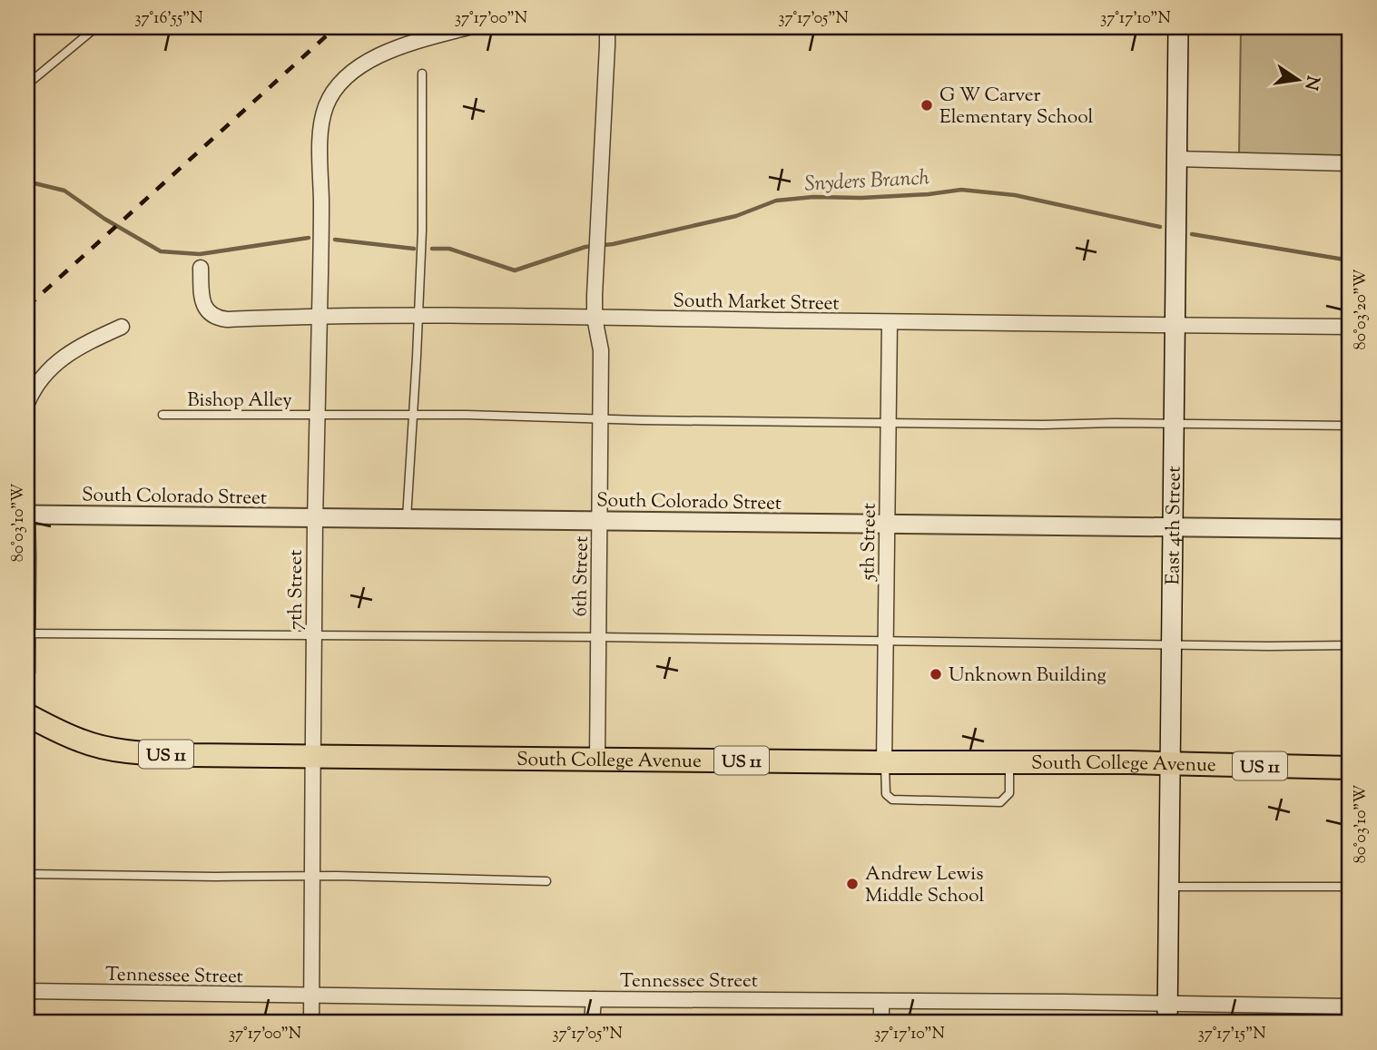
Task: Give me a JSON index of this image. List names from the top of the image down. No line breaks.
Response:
{"streets":{"main road":["East 4th Street","US 11","South College Avenue"],"street":["South Market Street","South Colorado Street","5th Street","6th Street","7th Street","Tennessee Street"],"lane":["Bishop Alley"]},"crossings":[["South Market Street","East 4th Street"],["South Market Street","5th Street"],["South Market Street","6th Street"],["South Market Street","7th Street"],["Bishop Alley","East 4th Street"],["Bishop Alley","5th Street"],["Bishop Alley","6th Street"],["Bishop Alley","7th Street"],["South Colorado Street","East 4th Street"],["South Colorado Street","5th Street"],["South Colorado Street","6th Street"],["South Colorado Street","7th Street"],["East 4th Street","South College Avenue"],["East 4th Street","Tennessee Street"],["5th Street","South College Avenue"],["6th Street","South College Avenue"],["7th Street","South College Avenue"],["7th Street","Tennessee Street"]],"water":["Snyders Branch"],"places":["G W Carver Elementary School","Unknown Building","Andrew Lewis Middle School"],"north":"right","coordinates":["37°16'55\"N","37°17'00\"N","37°17'05\"N","37°17'10\"N","80°03'20\"W","80°03'10\"W","37°17'15\"N"]}
